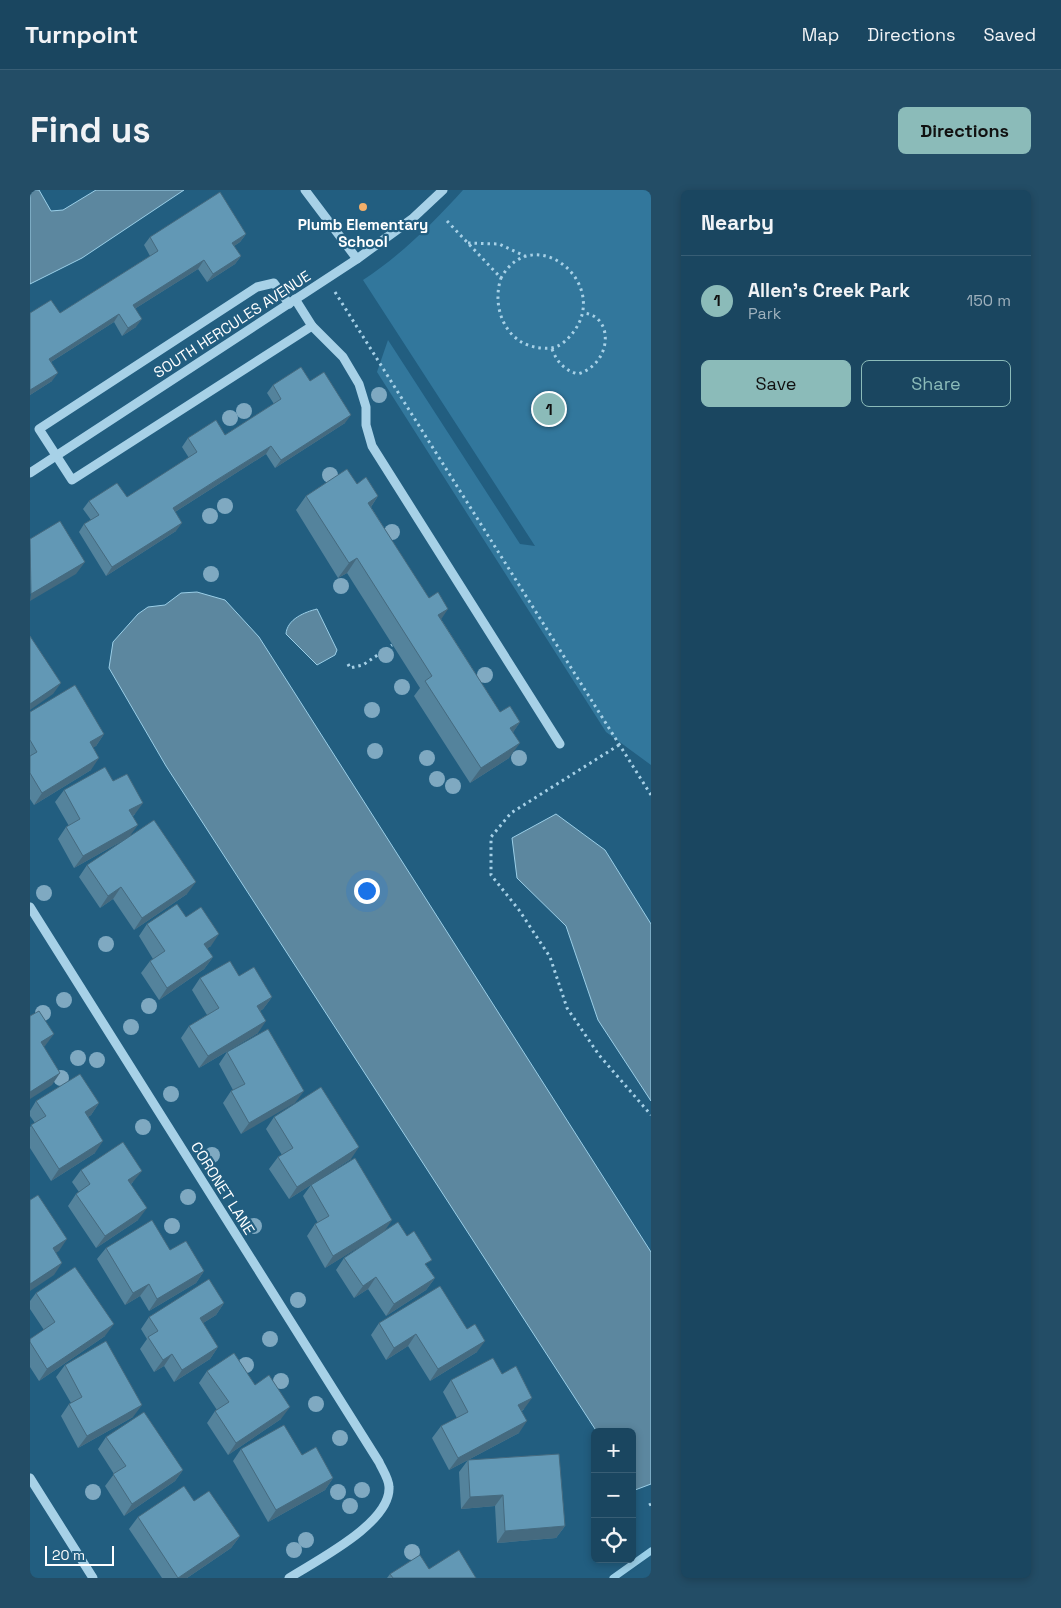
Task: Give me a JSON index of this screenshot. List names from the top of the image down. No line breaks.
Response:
{"streets":{"street":["SOUTH HERCULES AVENUE","CORONET LANE"]},"places":["Plumb Elementary School"],"scale_bar":"20 m","page":{"header":"Turnpoint","nav":["Map","Directions","Saved"],"buttons":["Directions",["Save","Share"]],"title":"Find us","heading":"Nearby","list":[{"mark":"1","name":"Allen's Creek Park","note":"Park","value":"150 m"}],"pins":"1","map_buttons":["+","−"],"scale":"20 m"}}
